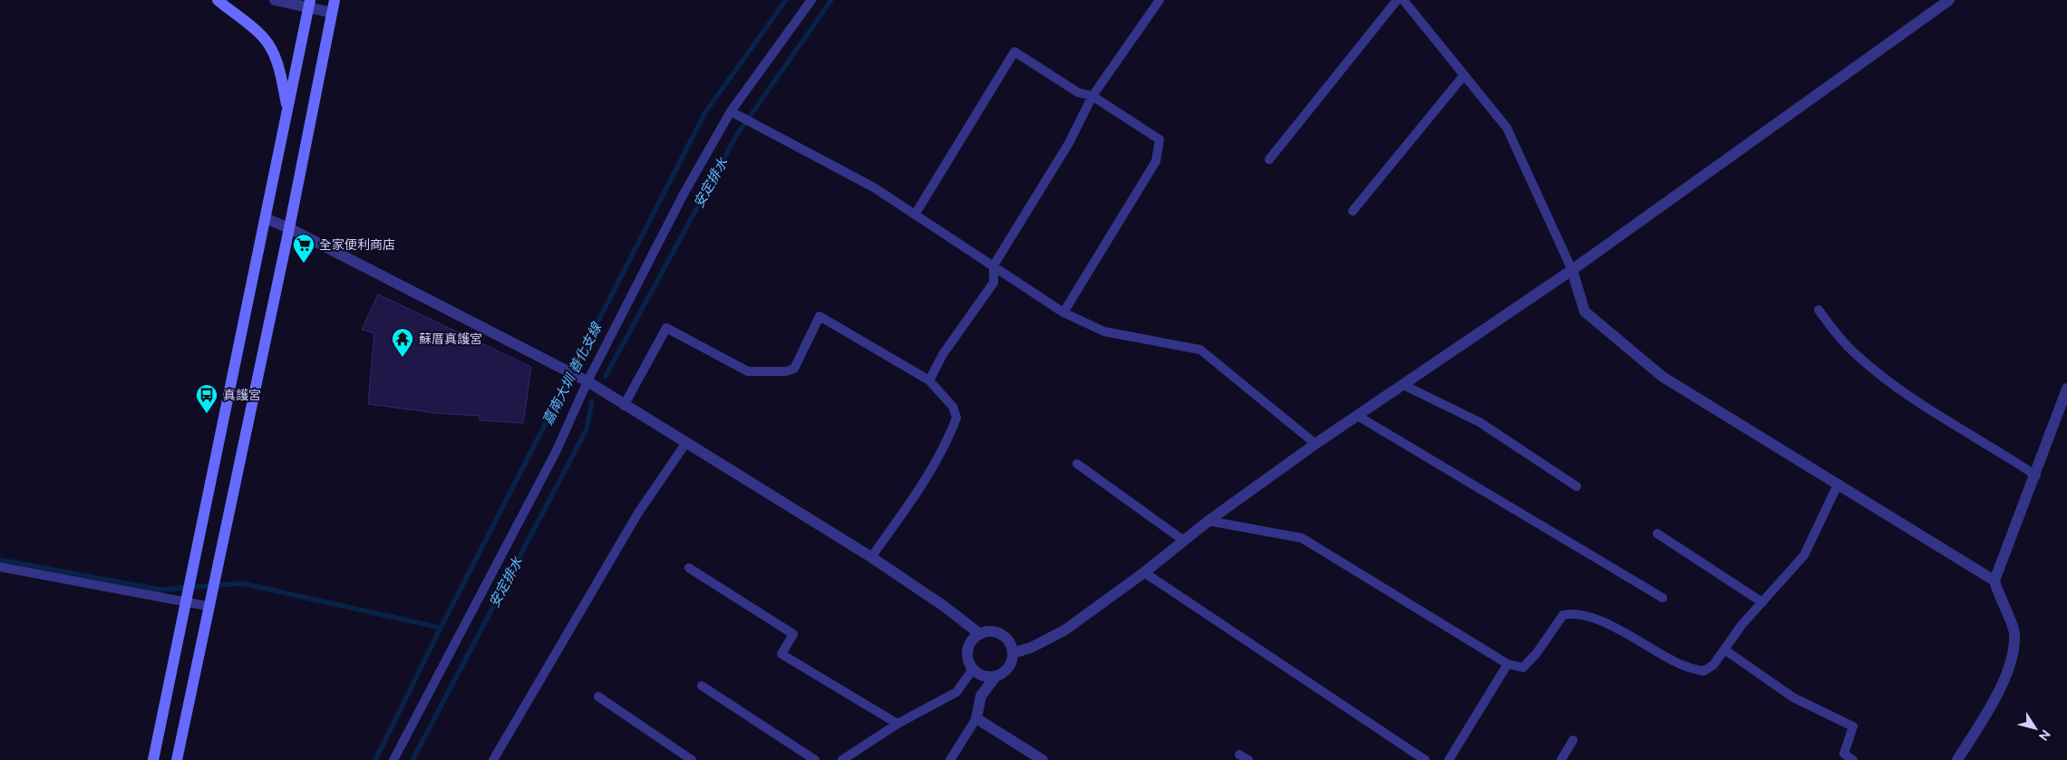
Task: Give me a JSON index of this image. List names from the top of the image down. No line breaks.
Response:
{"water":["安定排水","嘉南大圳 善化支線"],"places":{"supermarket":["全家便利商店"],"temple":["蘇厝真護宮"],"bus stop":["真護宮"]},"north":"bottom right"}
